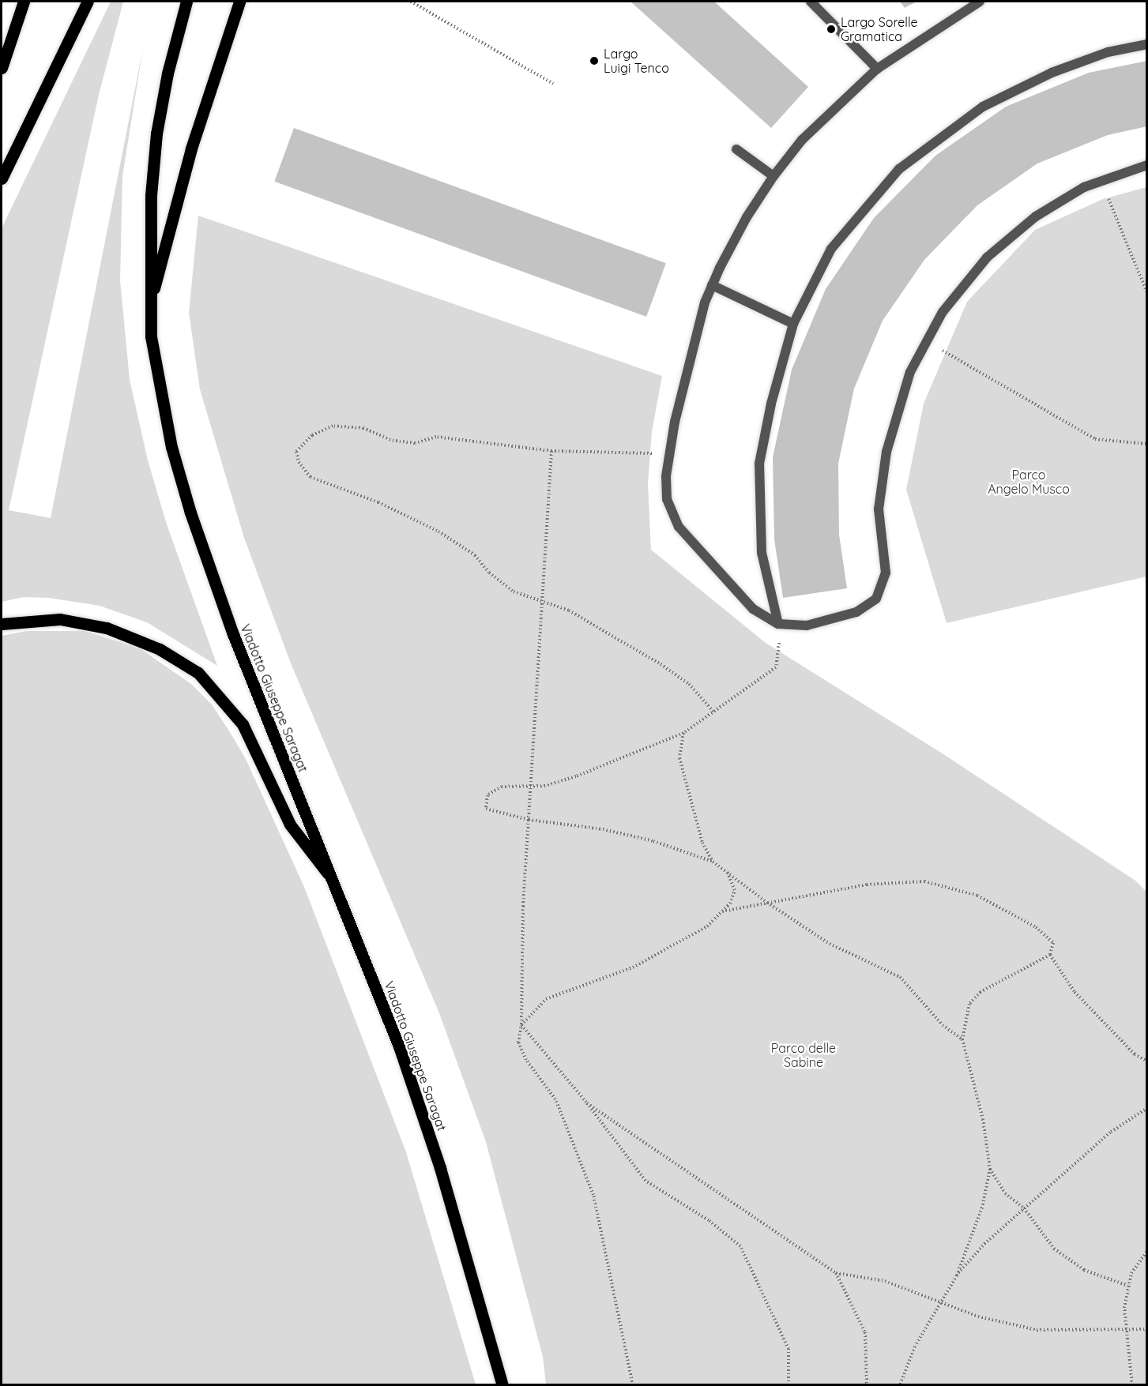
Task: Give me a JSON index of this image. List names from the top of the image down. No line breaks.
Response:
{"streets":{"main road":["Viadotto Giuseppe Saragat"]},"parks":["Parco Angelo Musco","Parco delle Sabine"],"places":["Largo Sorelle Gramatica","Largo Luigi Tenco"]}
